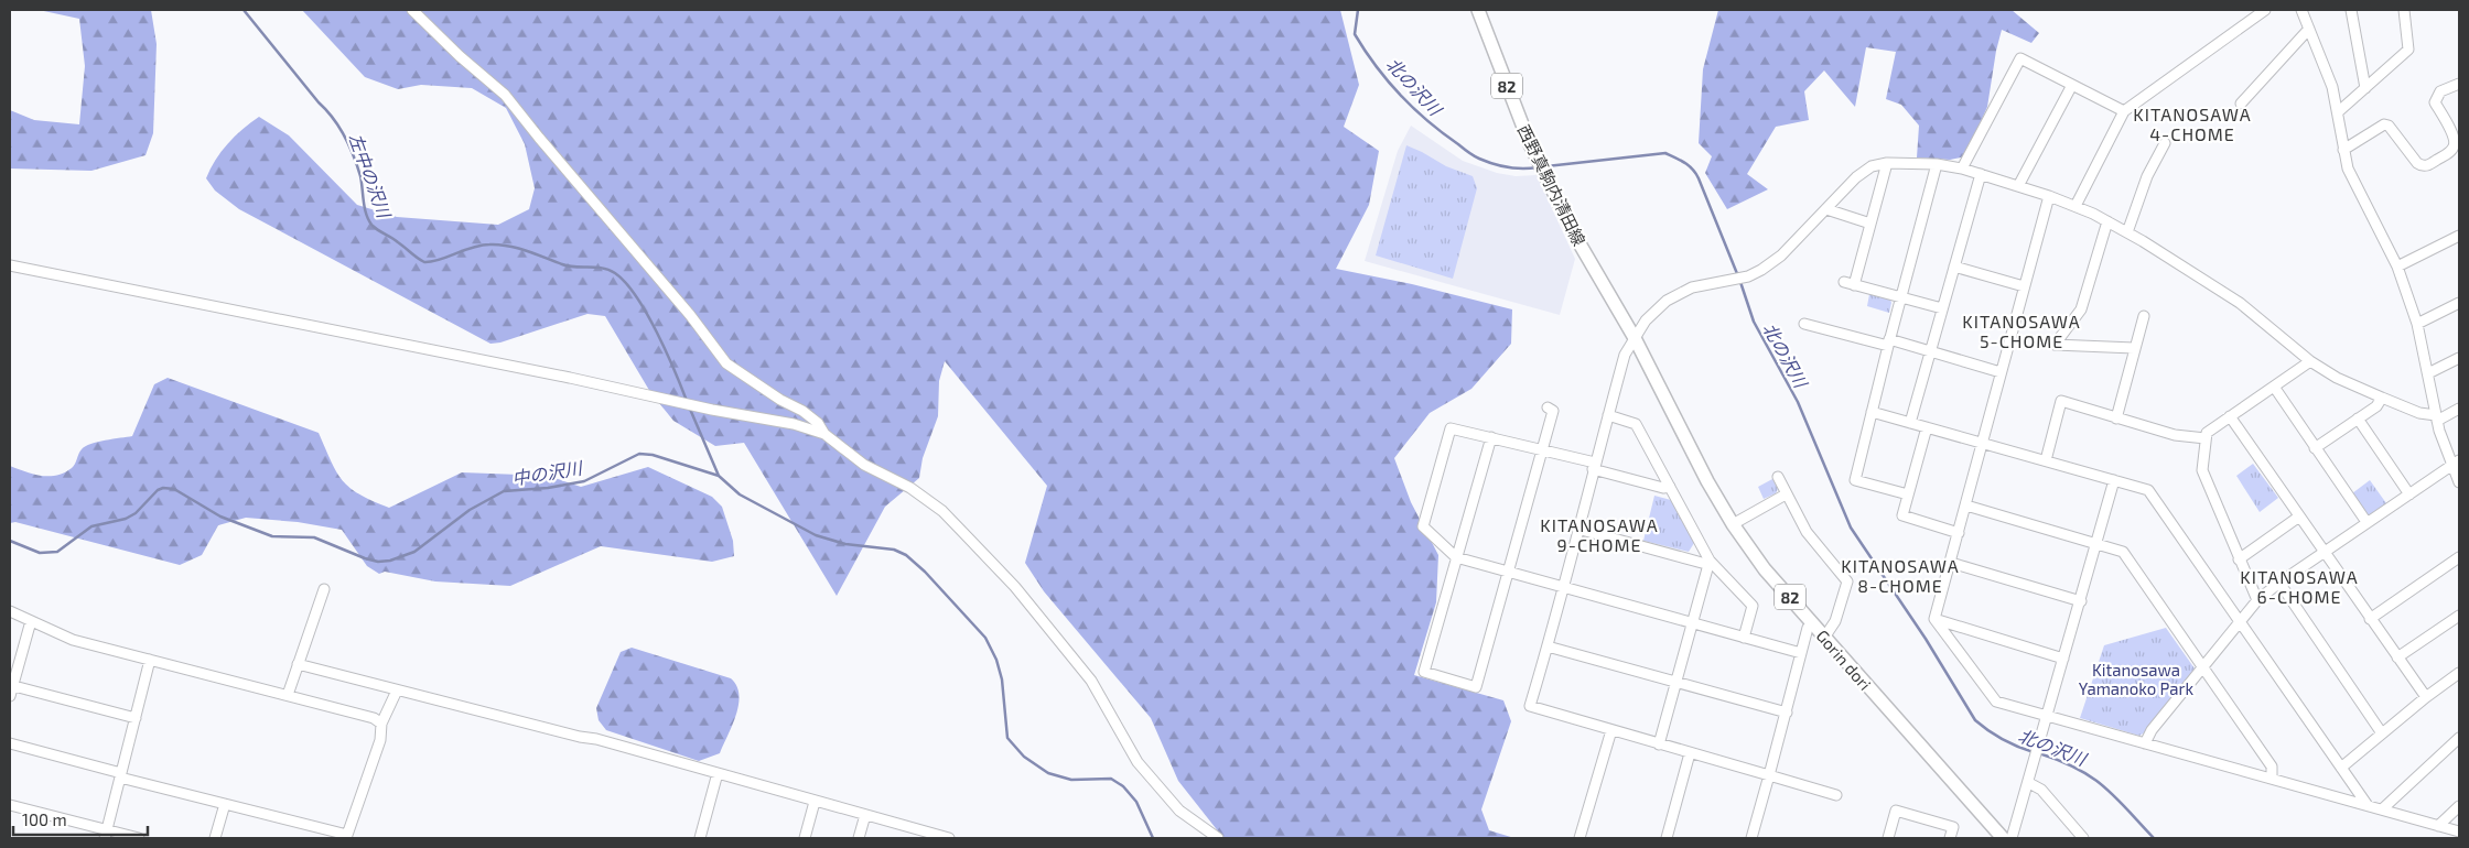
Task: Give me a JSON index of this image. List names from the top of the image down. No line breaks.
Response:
{"streets":{"main road":["82","西野真駒内清田線","Gorin dori"]},"crossings":[["西野真駒内清田線","Gorin dori"]],"districts":["KITANOSAWA 4-CHOME","KITANOSAWA 5-CHOME","KITANOSAWA 9-CHOME","KITANOSAWA 8-CHOME","KITANOSAWA 6-CHOME"],"water":["北の沢川","左中の沢川","中の沢川"],"parks":["Kitanosawa Yamanoko Park"],"scale_bar":"100 m"}
